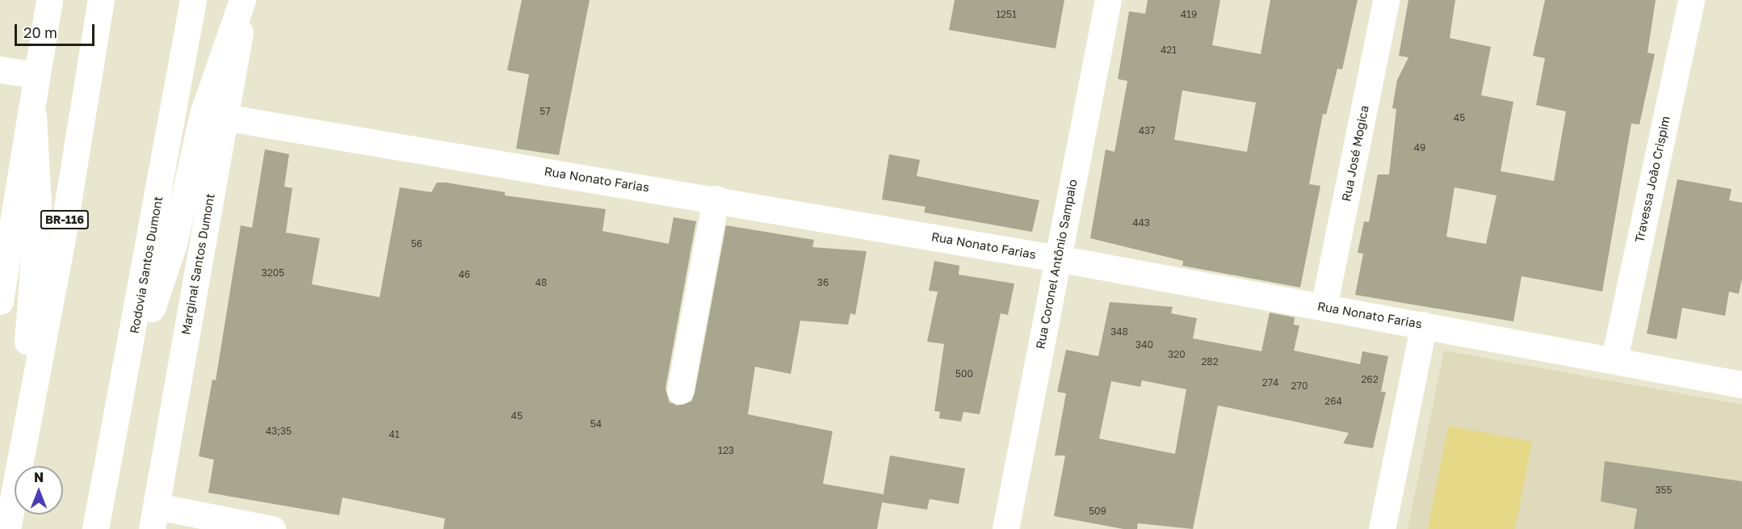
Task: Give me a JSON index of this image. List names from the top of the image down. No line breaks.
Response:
{"streets":{"main road":["Rua José Mogica","Rua Nonato Farias","Travessa João Crispim","BR-116","Marginal Santos Dumont","Rua Coronel Antônio Sampaio","Rodovia Santos Dumont"]},"crossings":[["Rua José Mogica","Rua Nonato Farias"],["Rua Nonato Farias","Travessa João Crispim"],["Rua Nonato Farias","Marginal Santos Dumont"],["Rua Nonato Farias","Rua Coronel Antônio Sampaio"]],"house_numbers":["1251","419","421","57","45","437","49","443","56","3205","46","48","36","348","340","320","282","500","262","274","270","264","45","54","43;35","41","123","355","509"],"scale_bar":"20 m","north":"top"}
